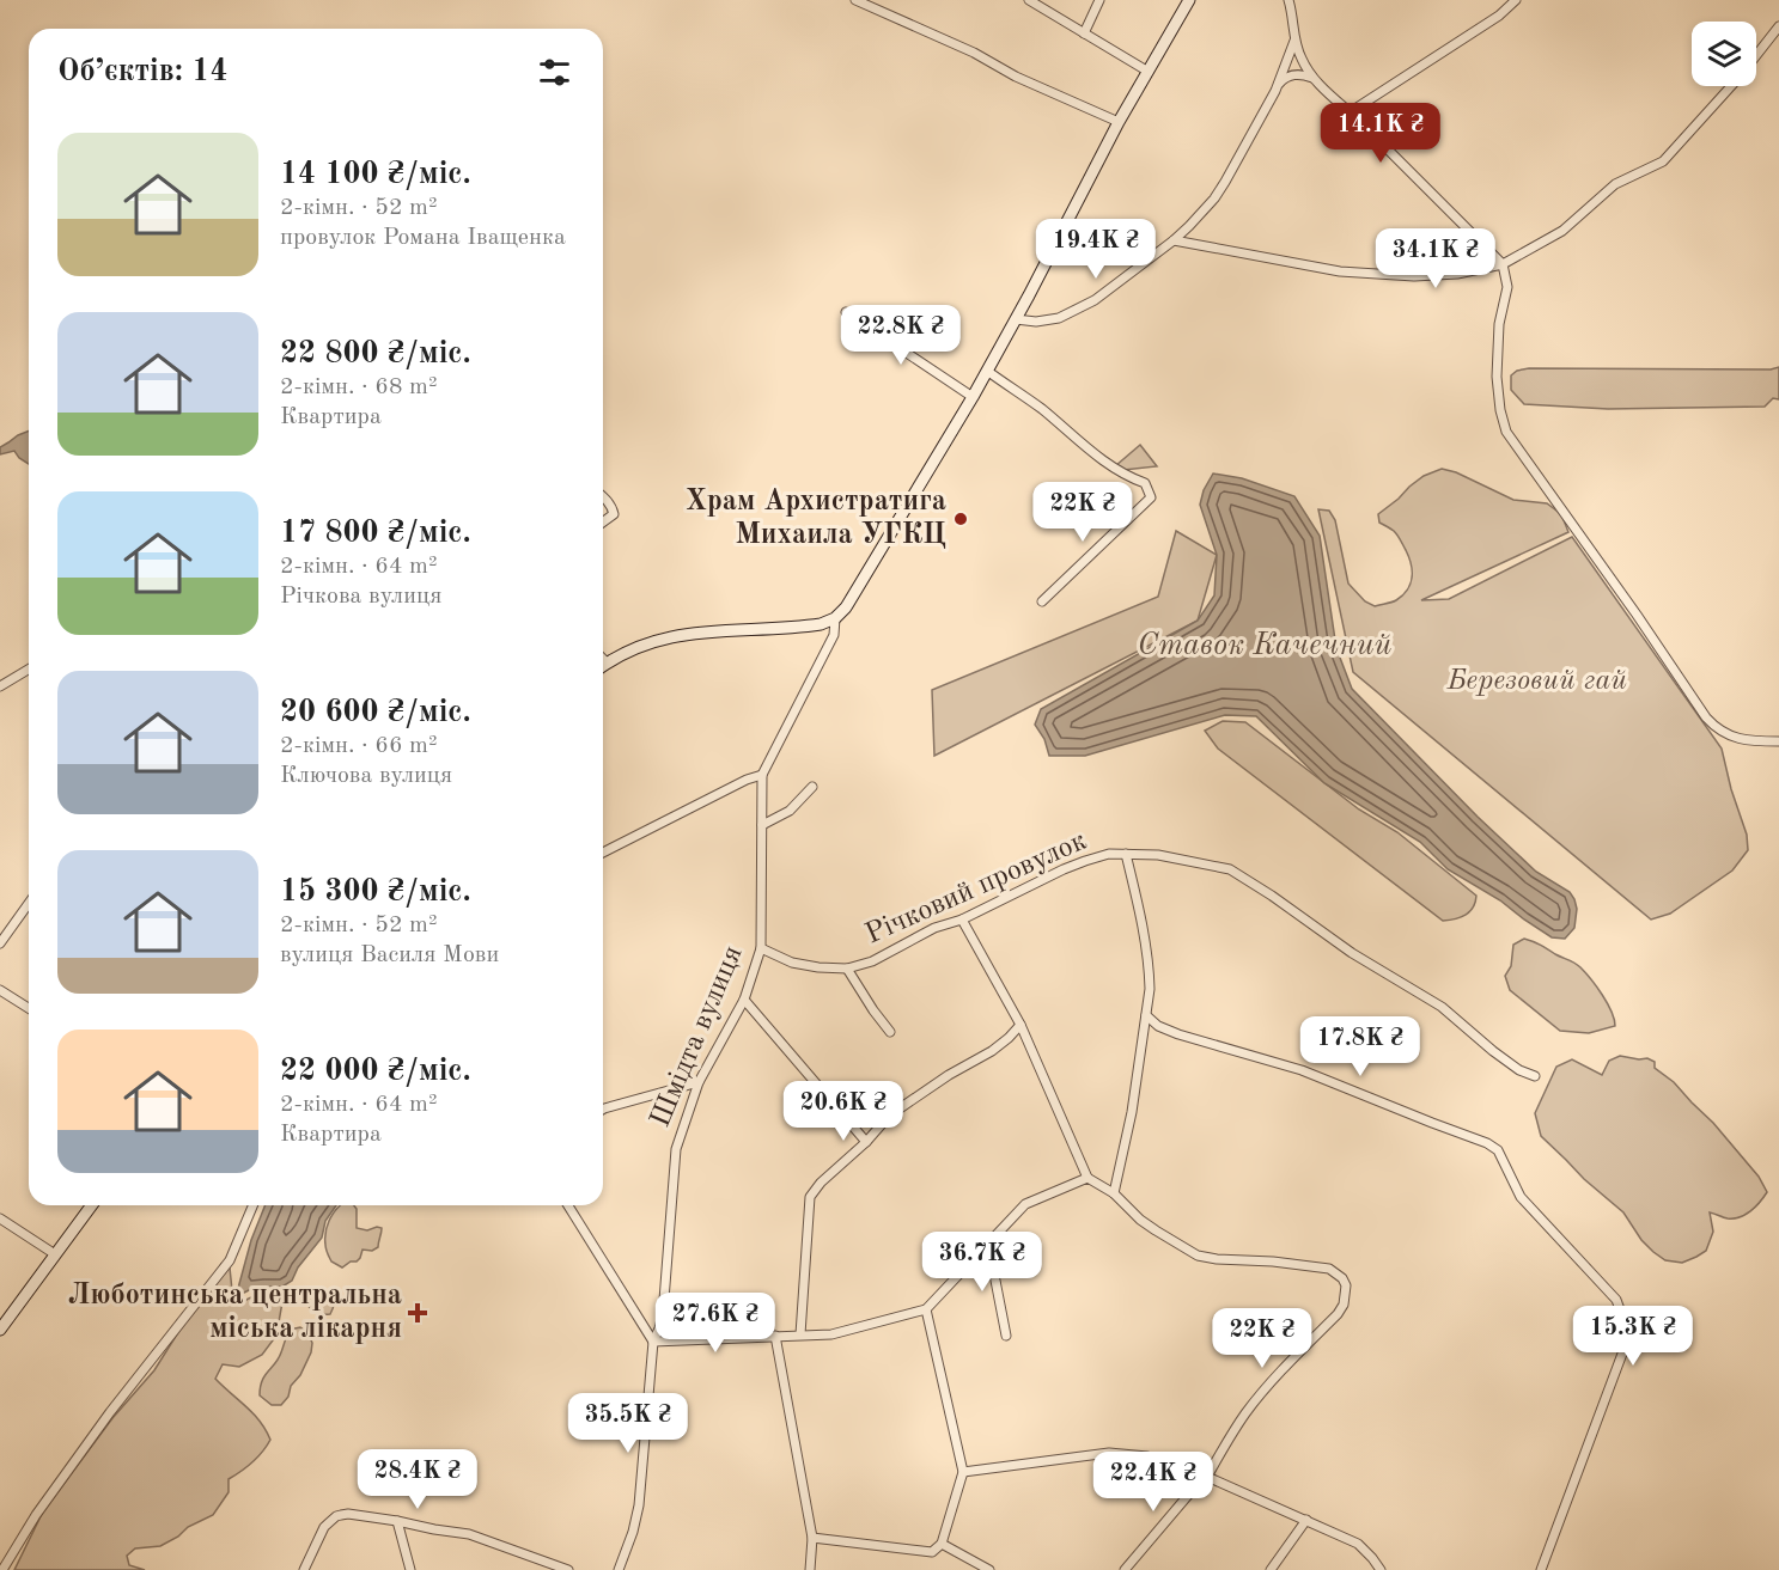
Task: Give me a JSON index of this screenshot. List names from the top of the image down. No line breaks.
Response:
{"streets":{"street":["Річковий провулок","Шмідта вулиця"]},"crossings":[["Річковий провулок","Шмідта вулиця"]],"water":["Ставок Качечний"],"parks":["Березовий гай"],"places":{"other":["Храм Архистратига Михаила УГКЦ"],"health":["Люботинська центральна міська лікарня"]},"page":{"heading":"Об’єктів: 14","price":["14.1K ₴","19.4K ₴","34.1K ₴","22.8K ₴","22K ₴","17.8K ₴","20.6K ₴","36.7K ₴","27.6K ₴","15.3K ₴","22K ₴","35.5K ₴","28.4K ₴","22.4K ₴"],"list":[{"name":"14 100 ₴/міс.","note":"2-кімн. · 52 m² · провулок Романа Іващенка"},{"name":"22 800 ₴/міс.","note":"2-кімн. · 68 m² · Квартира"},{"name":"17 800 ₴/міс.","note":"2-кімн. · 64 m² · Річкова вулиця"},{"name":"20 600 ₴/міс.","note":"2-кімн. · 66 m² · Ключова вулиця"},{"name":"15 300 ₴/міс.","note":"2-кімн. · 52 m² · вулиця Василя Мови"},{"name":"22 000 ₴/міс.","note":"2-кімн. · 64 m² · Квартира"}]}}
